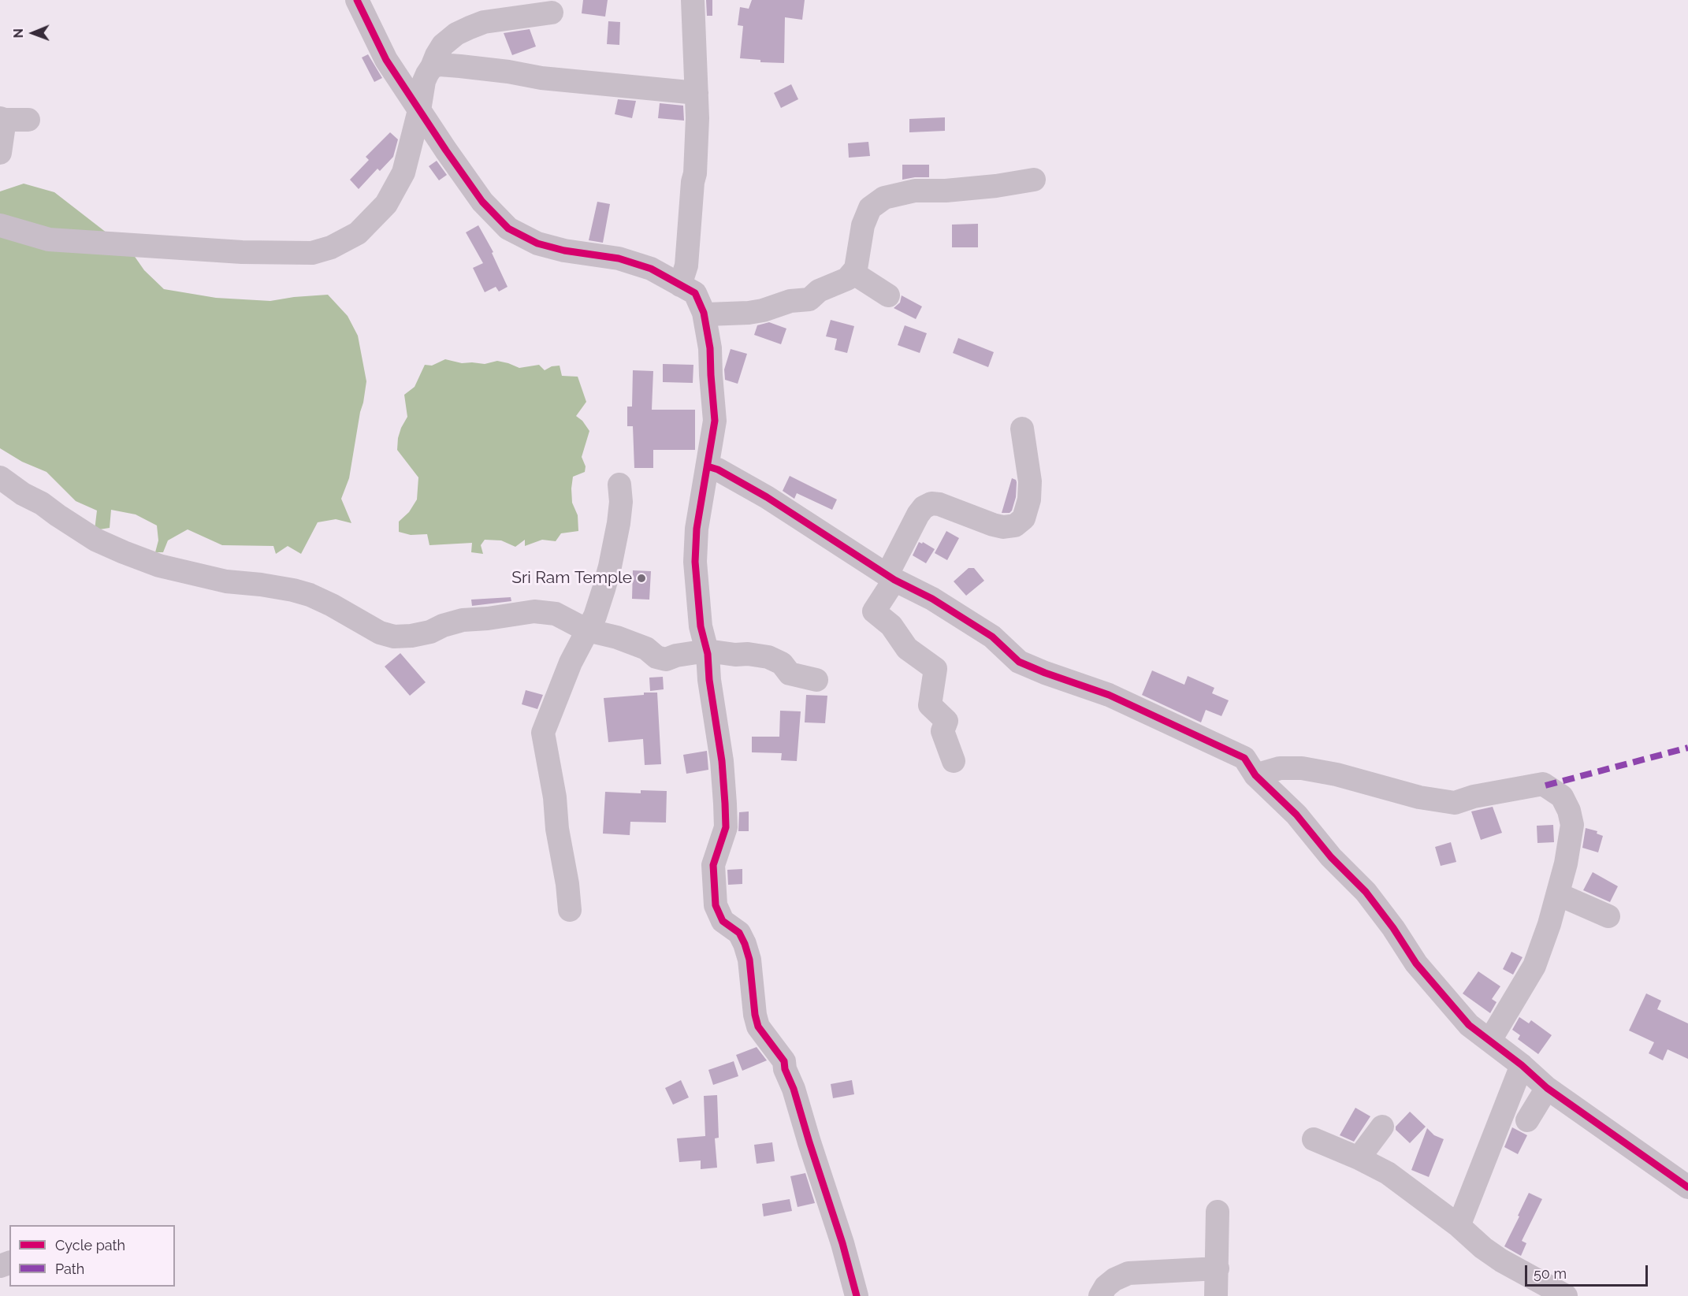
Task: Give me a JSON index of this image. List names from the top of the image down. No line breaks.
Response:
{"places":["Sri Ram Temple"],"legend":["Cycle path","Path"],"scale_bar":"50 m","north":"left"}
